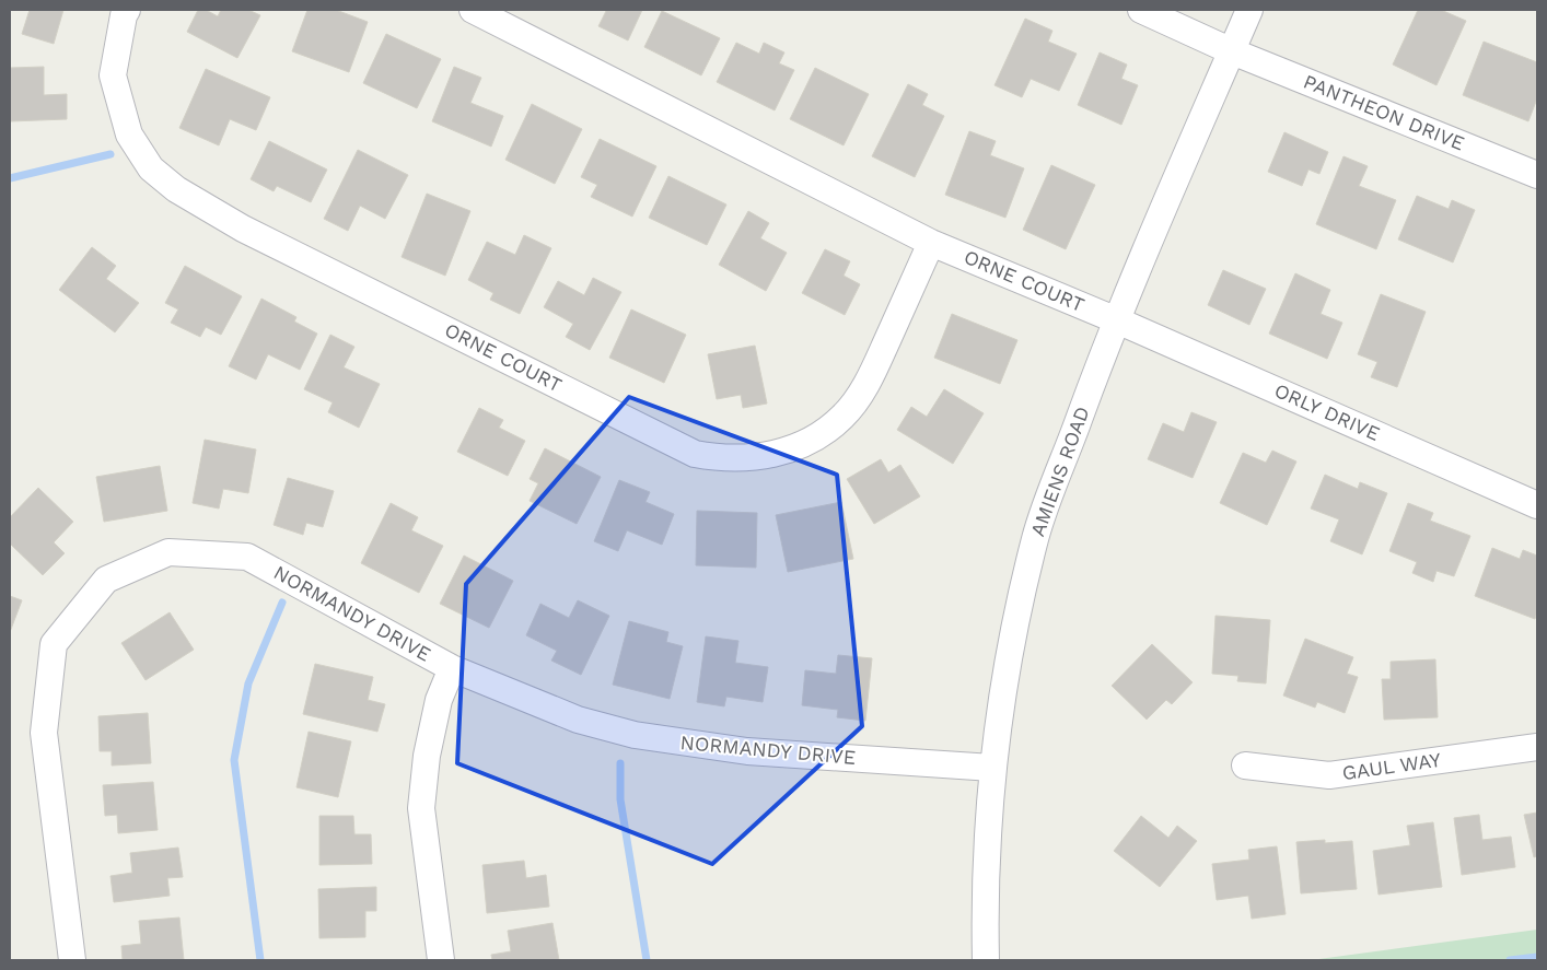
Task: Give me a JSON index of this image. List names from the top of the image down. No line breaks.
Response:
{"streets":{"street":["PANTHEON DRIVE","ORNE COURT","ORLY DRIVE","AMIENS ROAD","NORMANDY DRIVE","GAUL WAY"]},"crossings":[["PANTHEON DRIVE","AMIENS ROAD"],["ORNE COURT","ORLY DRIVE"],["ORNE COURT","AMIENS ROAD"],["ORLY DRIVE","AMIENS ROAD"],["AMIENS ROAD","NORMANDY DRIVE"]]}
